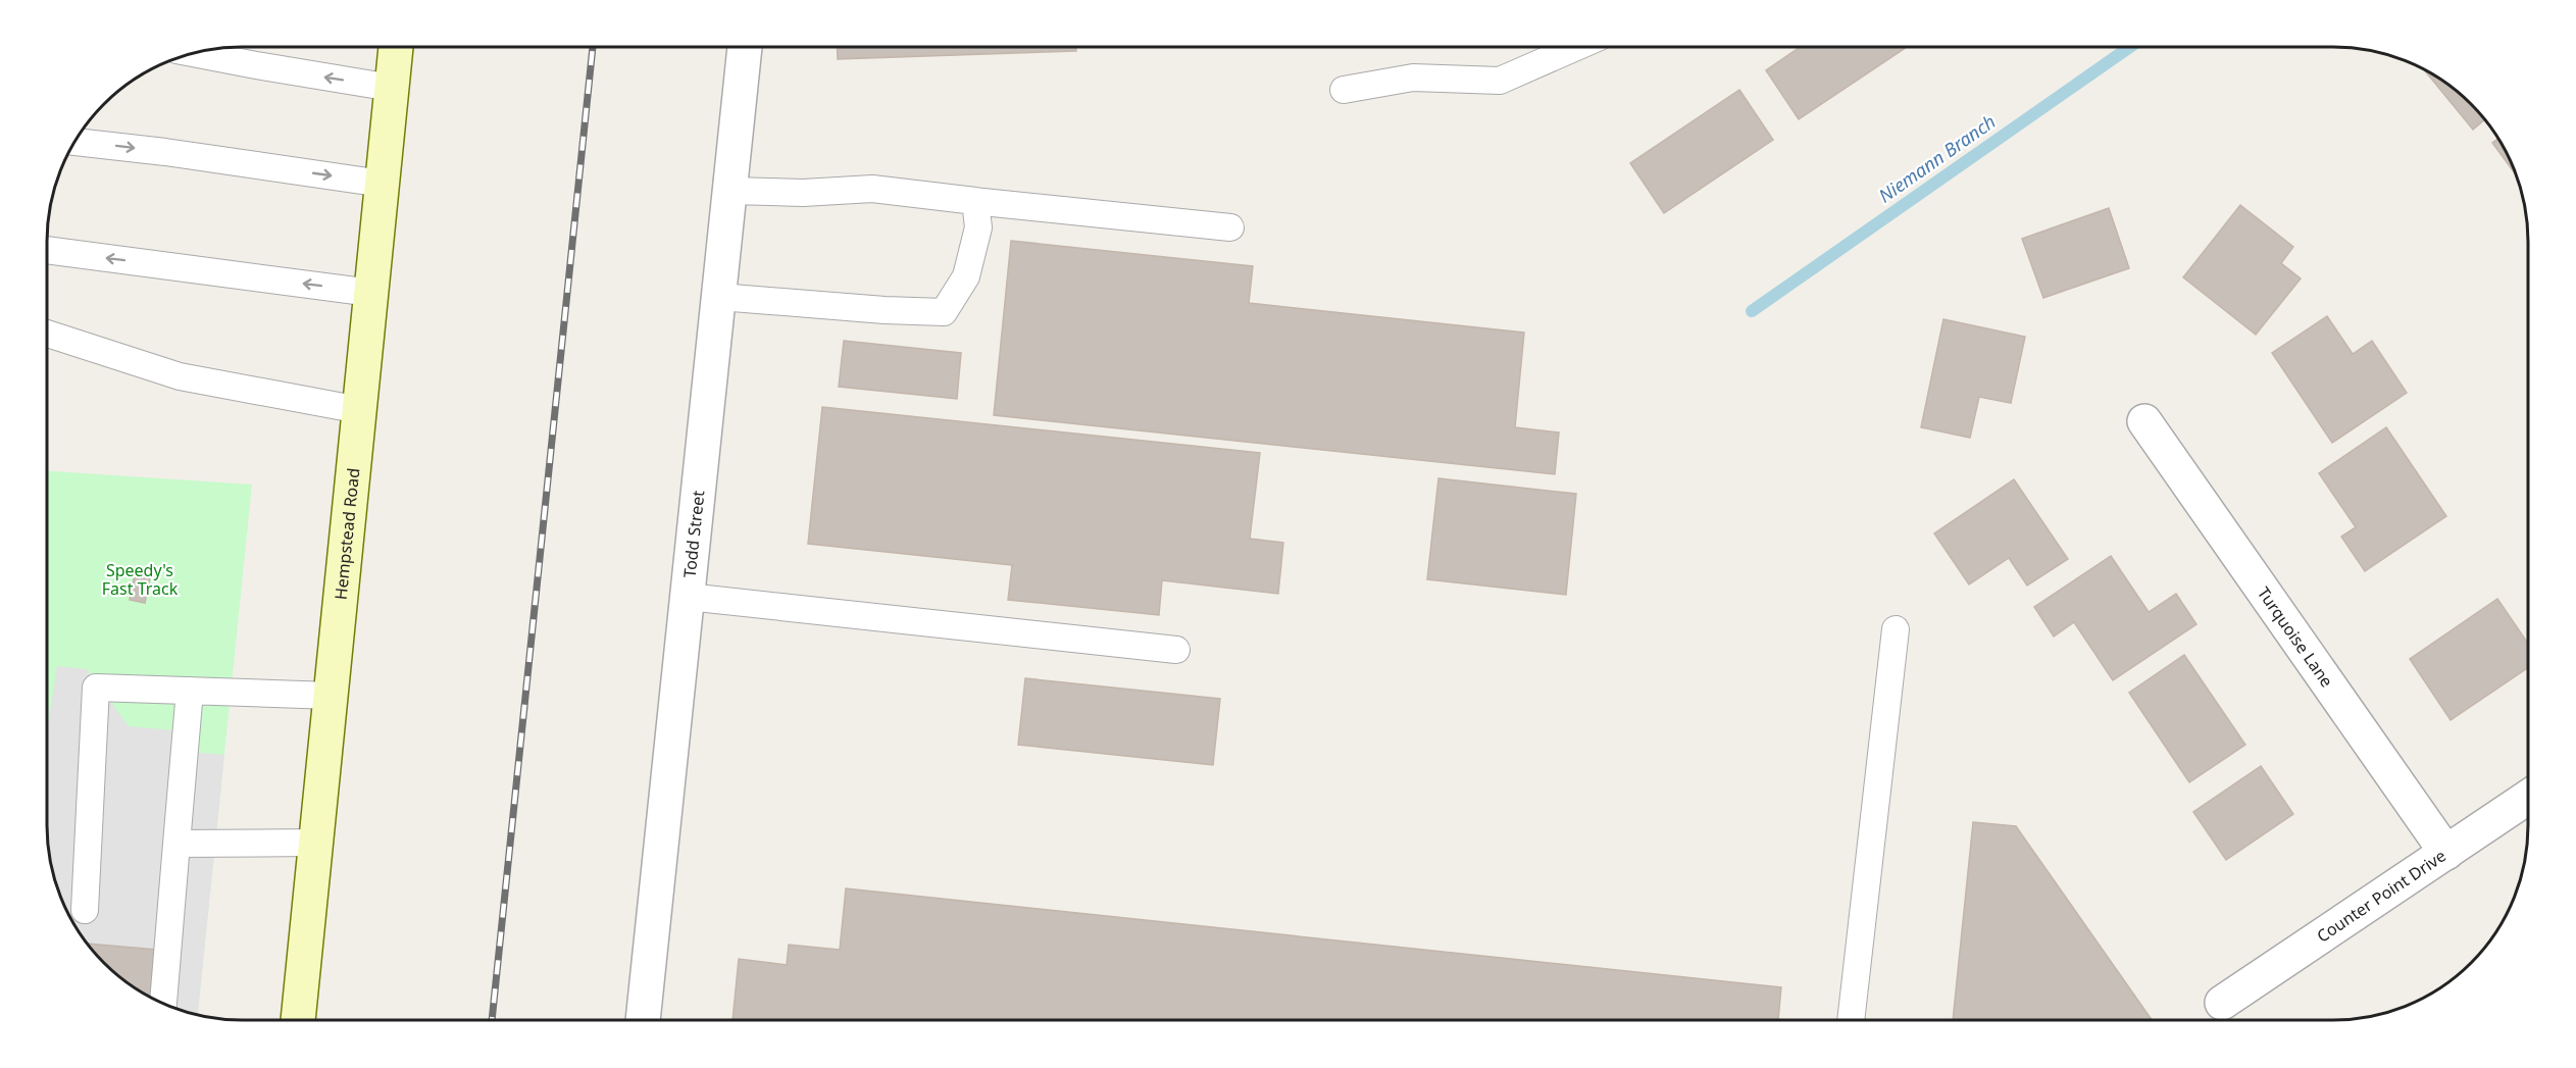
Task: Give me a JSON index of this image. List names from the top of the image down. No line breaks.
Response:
{"streets":{"main road":["Hempstead Road"],"street":["Todd Street","Turquoise Lane","Counter Point Drive"]},"crossings":[["Turquoise Lane","Counter Point Drive"]],"water":["Niemann Branch"],"parks":["Speedy's Fast Track"]}
